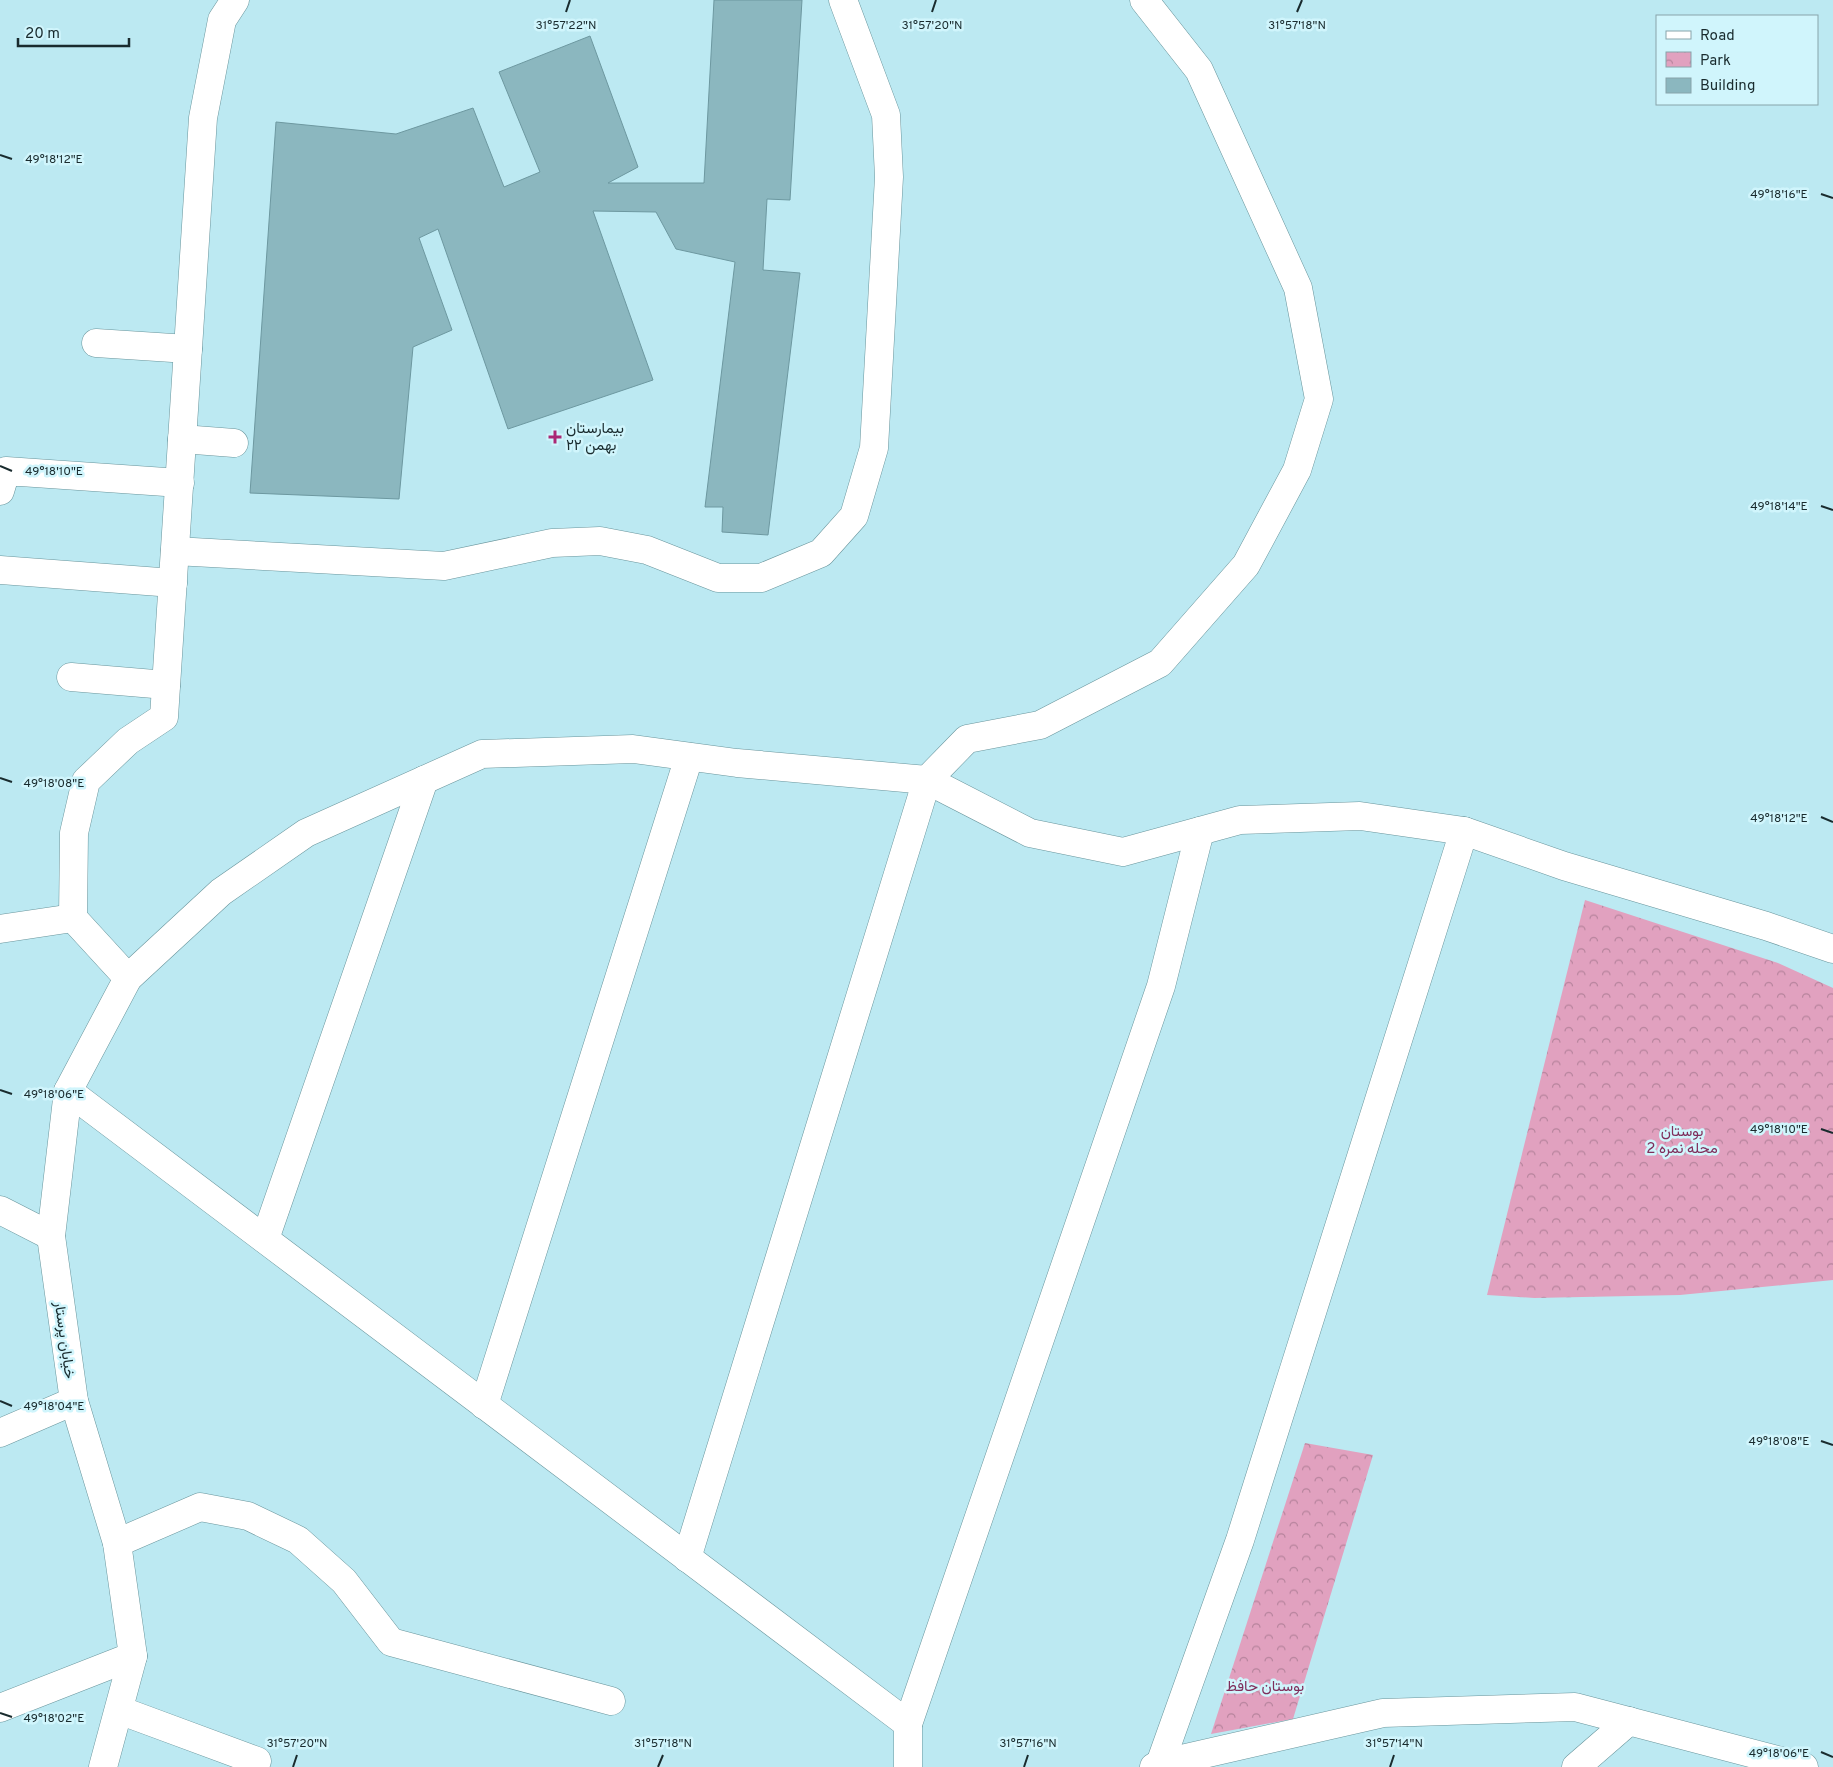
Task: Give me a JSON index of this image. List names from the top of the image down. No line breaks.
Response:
{"streets":{"street":["خیابان پرستار"]},"parks":["بوستان محله نمره 2","بوستان حافظ"],"places":{"health":["بیمارستان ۲۲ بهمن"]},"legend":["Road","Park","Building"],"scale_bar":"20 m","coordinates":["31°57'22\"N","31°57'20\"N","31°57'18\"N","49°18'12\"E","49°18'16\"E","49°18'10\"E","49°18'14\"E","49°18'08\"E","49°18'06\"E","49°18'04\"E","49°18'02\"E","31°57'16\"N","31°57'14\"N"]}
